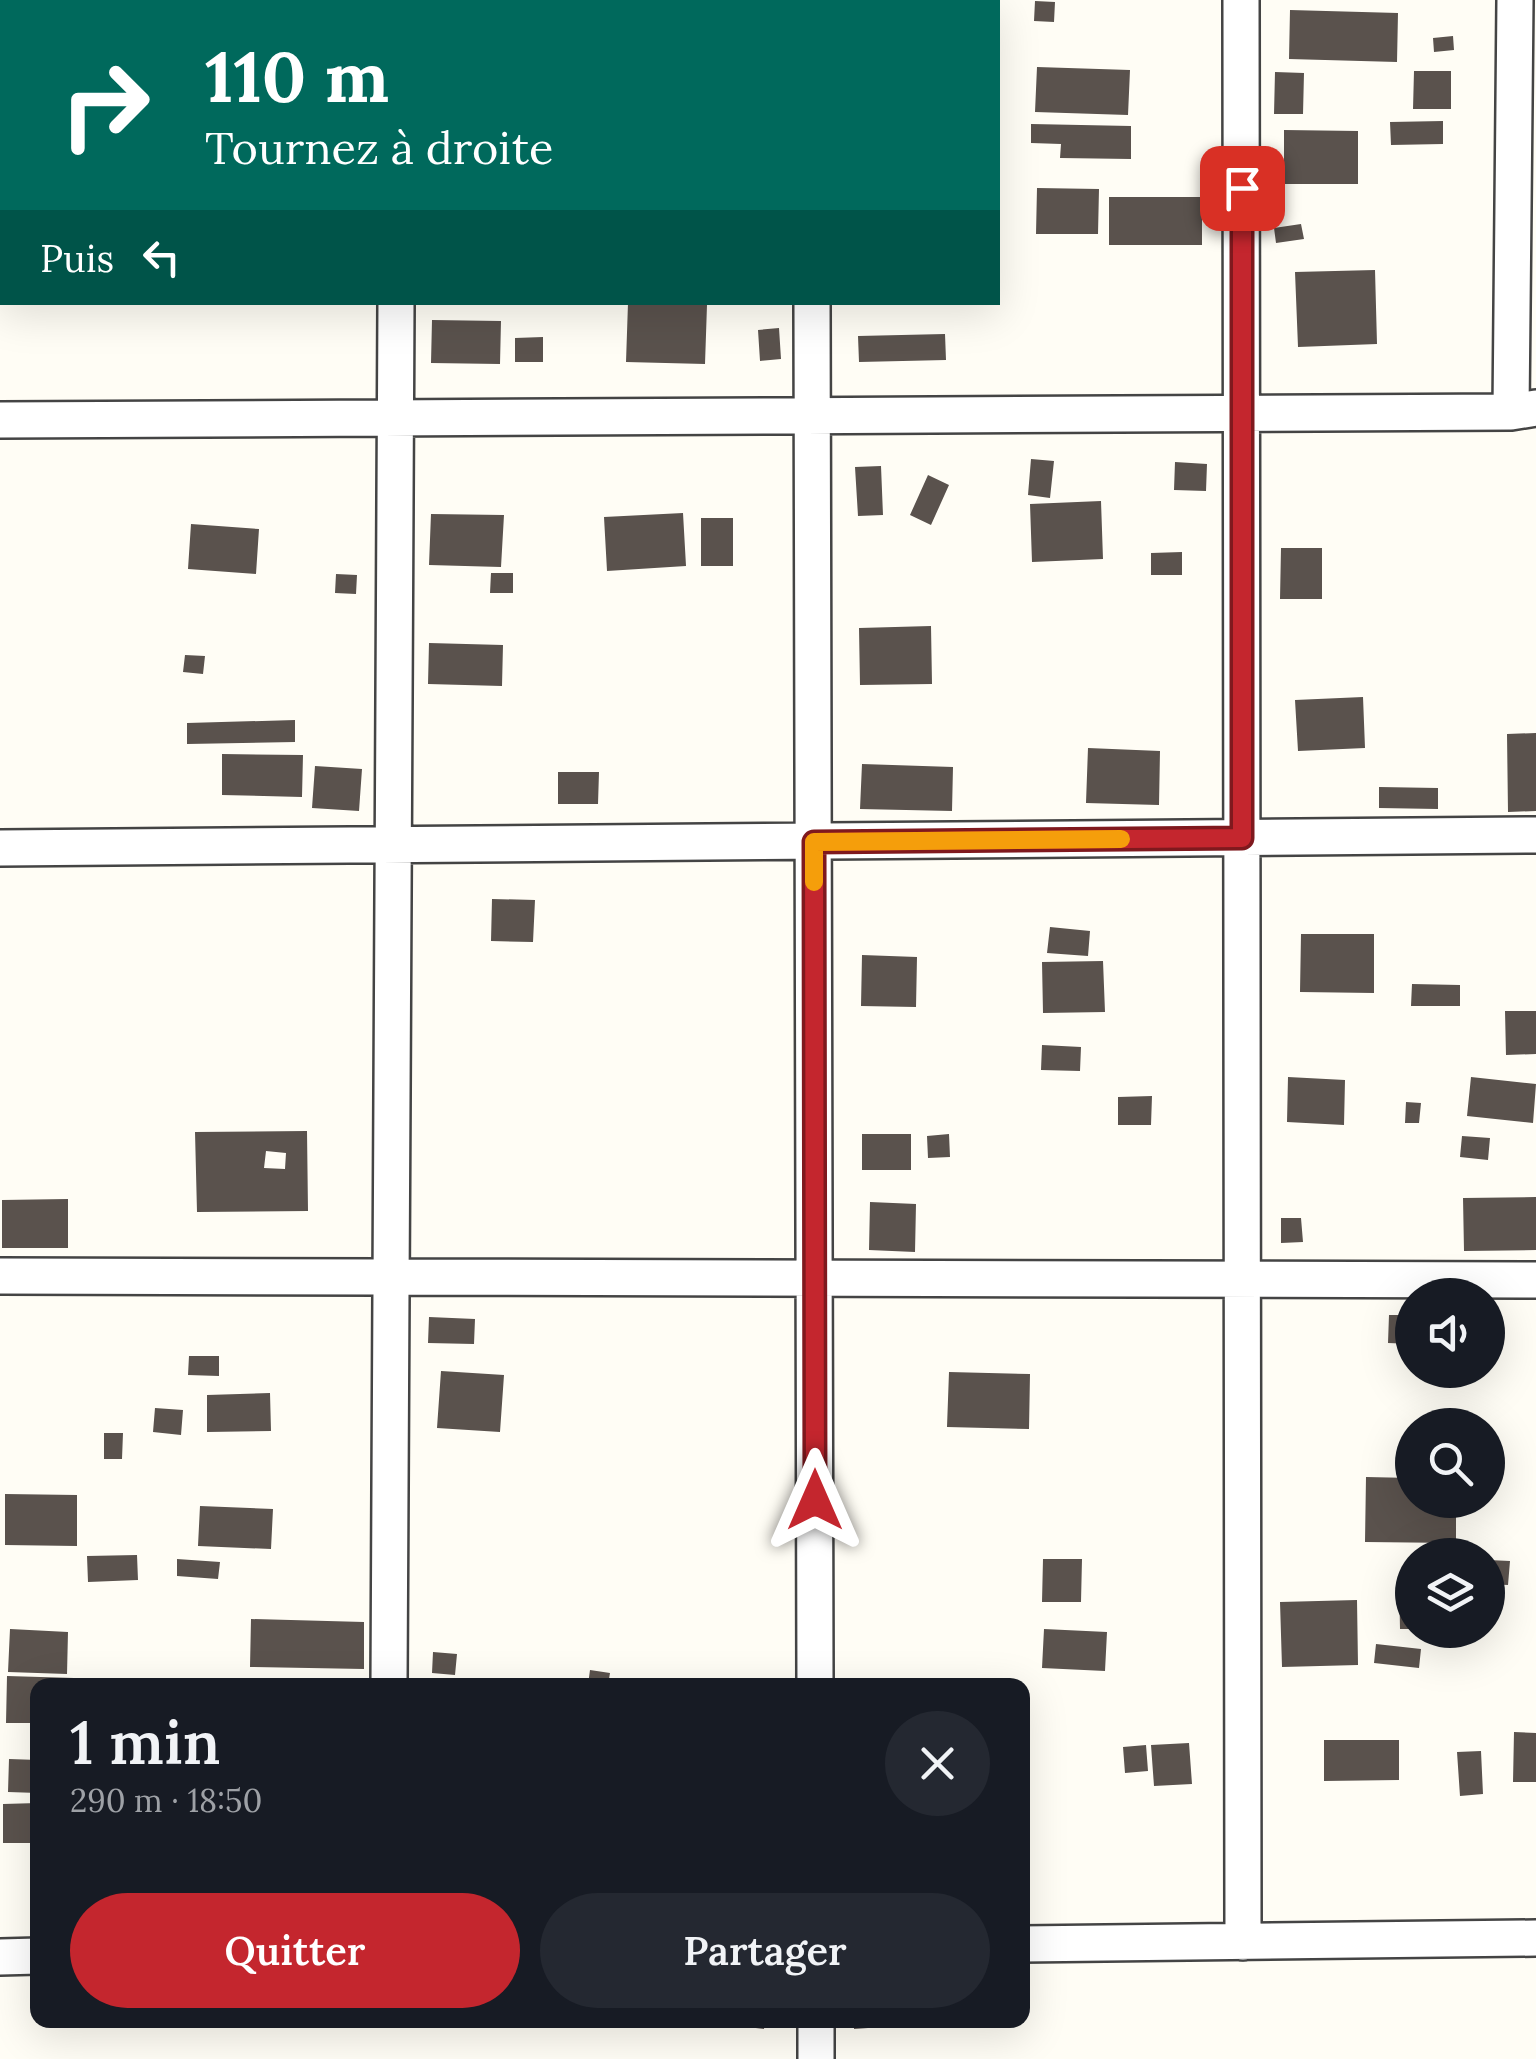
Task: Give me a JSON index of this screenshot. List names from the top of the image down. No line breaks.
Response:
{"page":{"turn":["110 m","Tournez à droite"],"then":"Puis","heading":["1 min","290 m · 18:50"],"buttons":["Quitter","Partager"]}}
